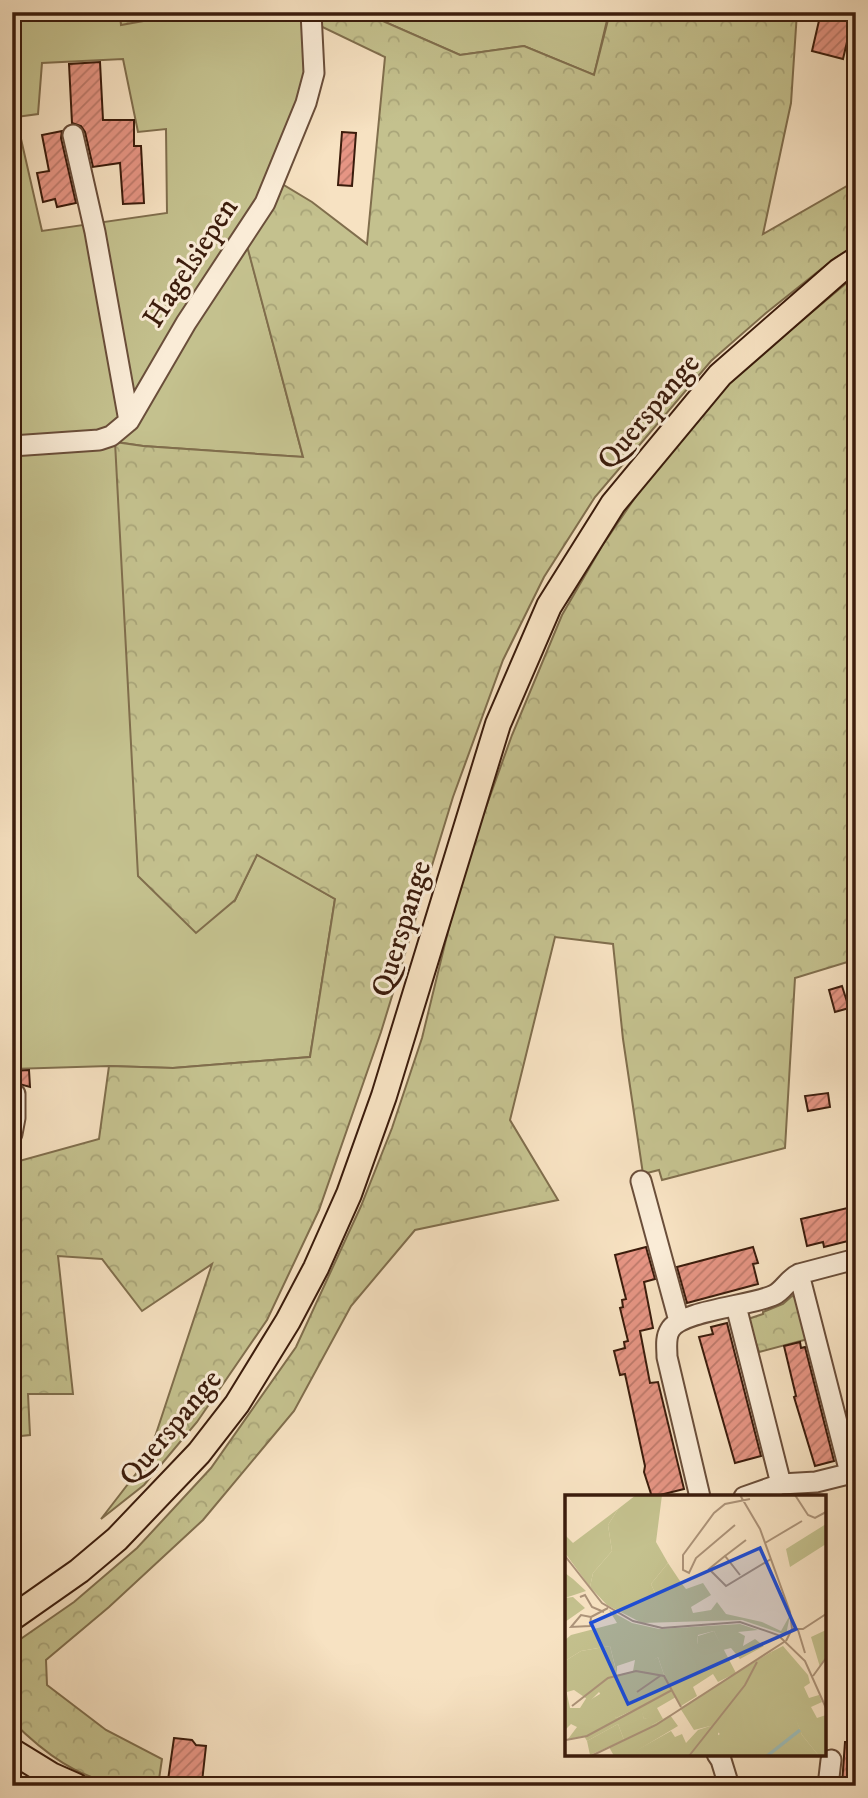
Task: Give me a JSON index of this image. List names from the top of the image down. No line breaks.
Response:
{"streets":{"main road":["Querspange"],"street":["Hagelsiepen"]}}
